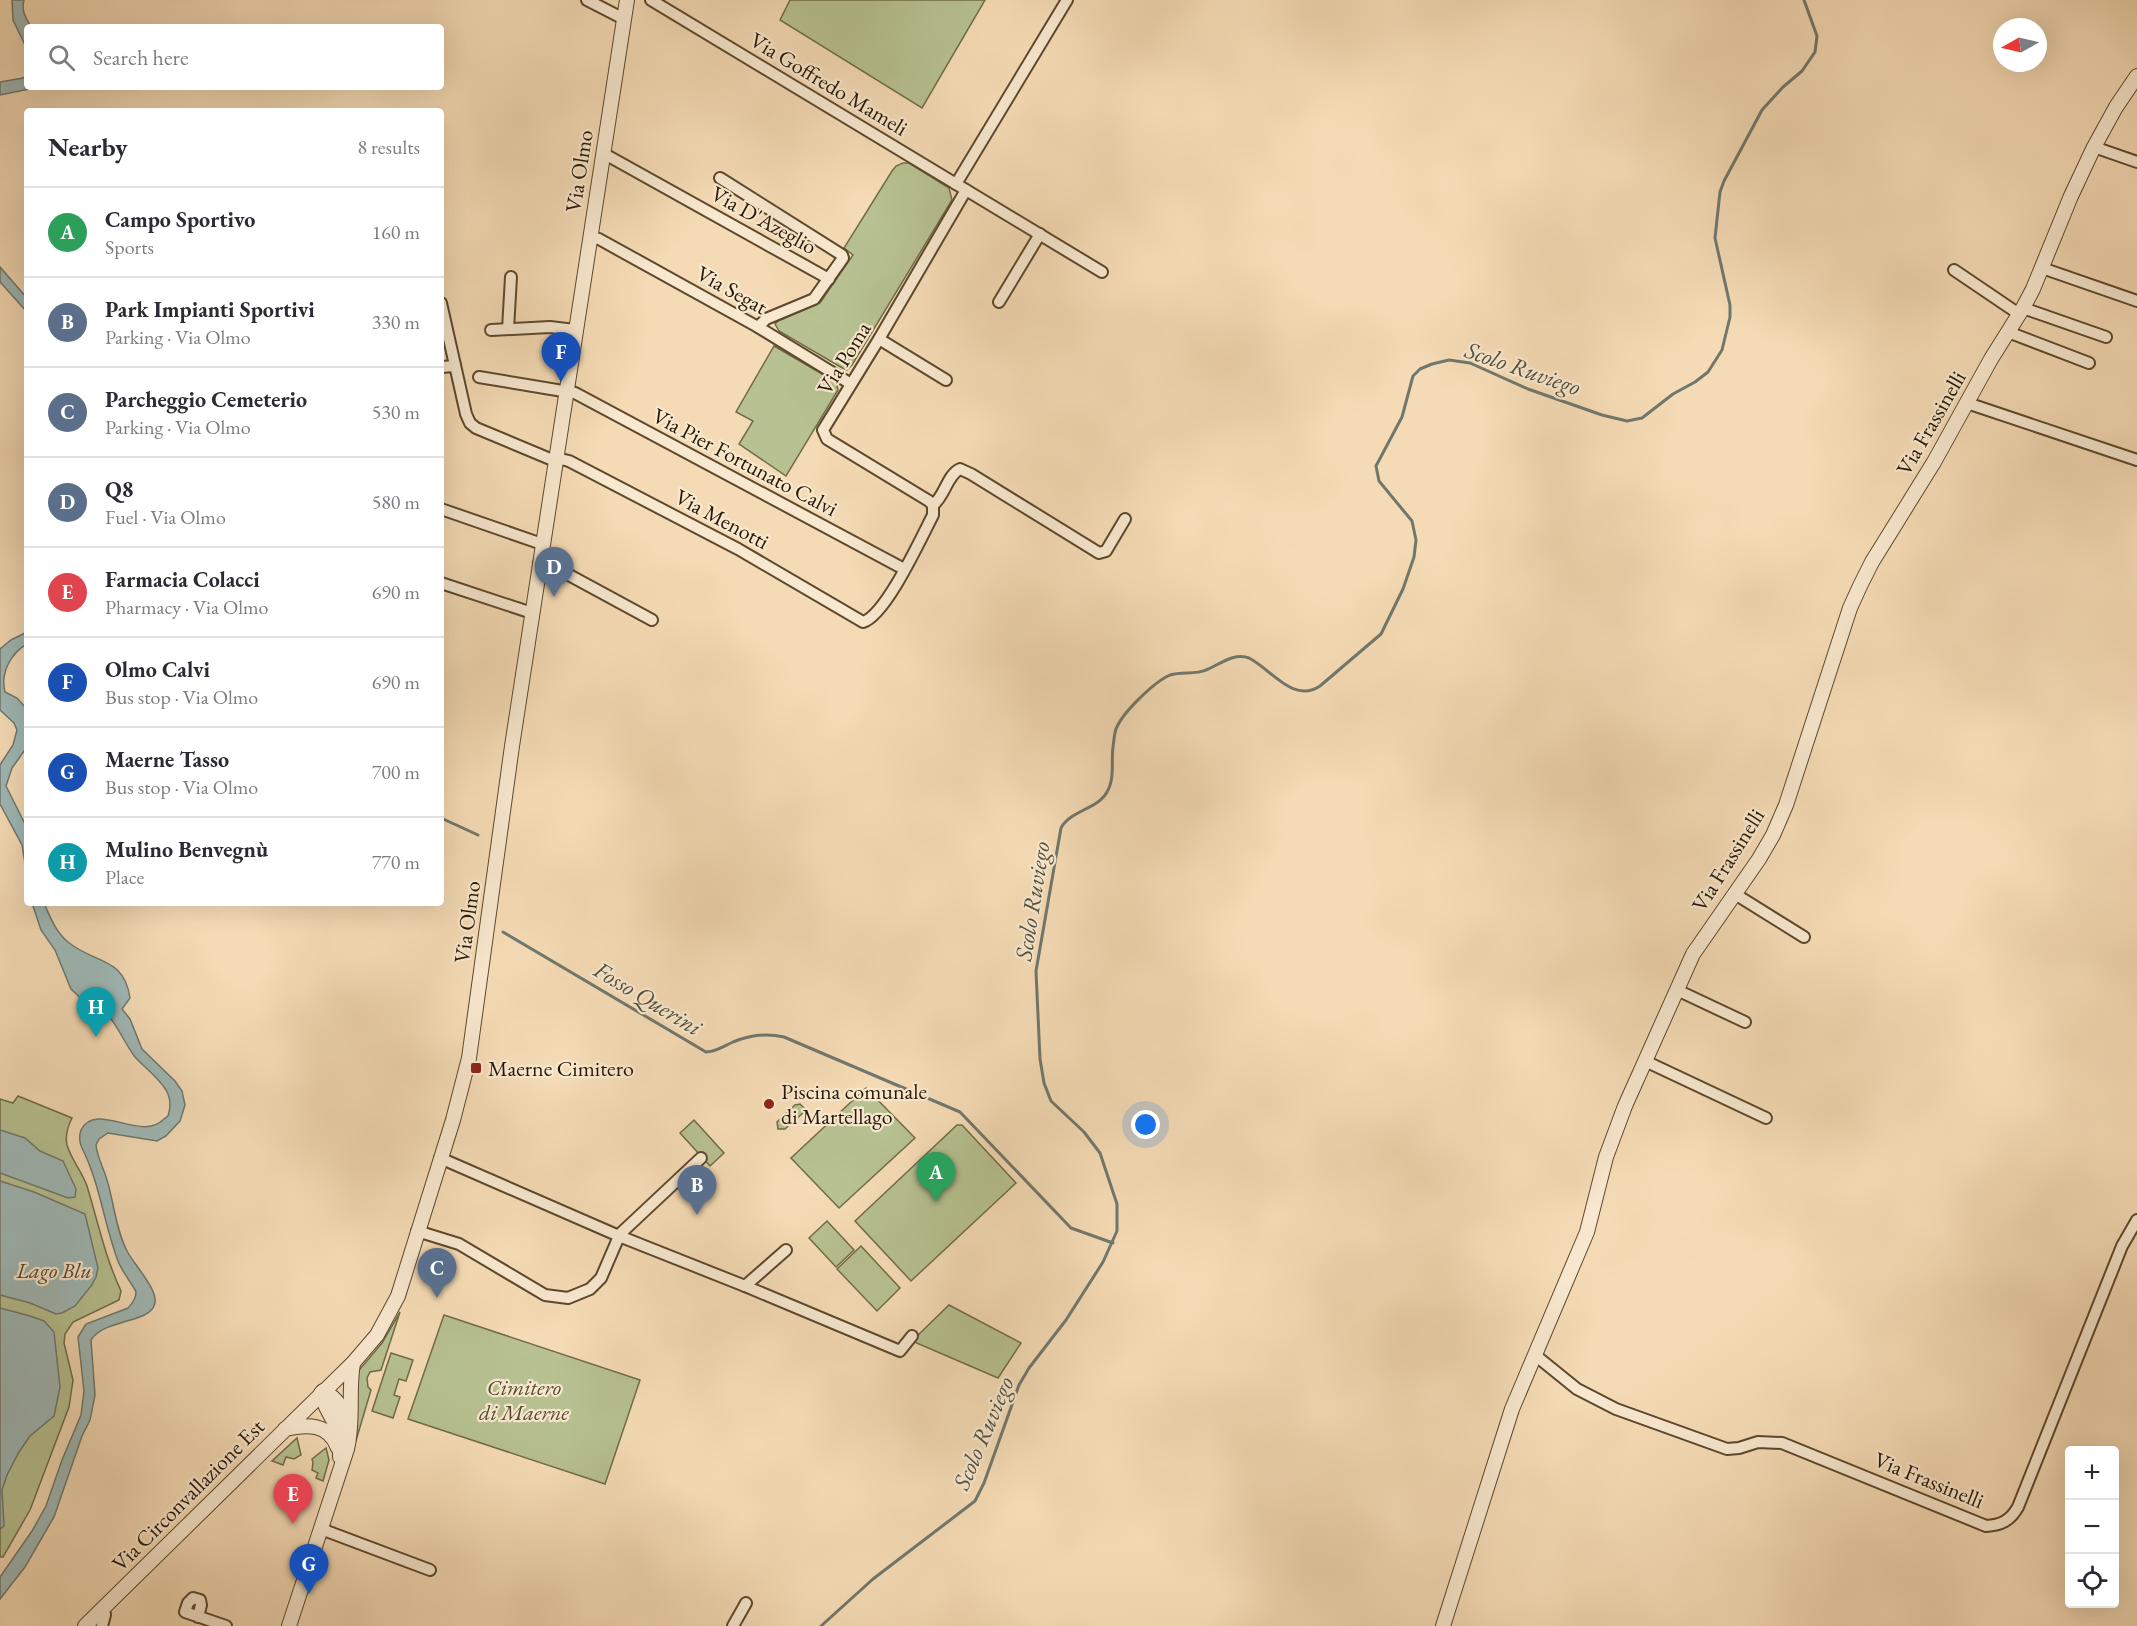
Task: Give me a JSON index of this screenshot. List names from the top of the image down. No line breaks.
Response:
{"streets":{"street":["Via Goffredo Mameli","Via Olmo","Via D'Azeglio","Via Segat","Via Poma","Via Frassinelli","Via Pier Fortunato Calvi","Via Menotti","Via Circonvallazione Est"]},"crossings":[["Via Goffredo Mameli","Via Poma"],["Via Olmo","Via D'Azeglio"],["Via Olmo","Via Segat"],["Via Olmo","Via Pier Fortunato Calvi"],["Via Olmo","Via Menotti"],["Via Olmo","Via Circonvallazione Est"],["Via D'Azeglio","Via Segat"],["Via Segat","Via Poma"],["Via Pier Fortunato Calvi","Via Menotti"]],"water":["Scolo Ruviego","Fosso Querini"],"parks":["Lago Blu","Cimitero di Maerne"],"places":{"transit":["Maerne Cimitero"],"other":["Piscina comunale di Martellago"]},"north":"left","page":{"search":"Search here","heading":["Nearby","8 results"],"list":[{"mark":"A","name":"Campo Sportivo","note":"Sports","value":"160 m"},{"mark":"B","name":"Park Impianti Sportivi","note":"Parking · Via Olmo","value":"330 m"},{"mark":"C","name":"Parcheggio Cemeterio","note":"Parking · Via Olmo","value":"530 m"},{"mark":"D","name":"Q8","note":"Fuel · Via Olmo","value":"580 m"},{"mark":"E","name":"Farmacia Colacci","note":"Pharmacy · Via Olmo","value":"690 m"},{"mark":"F","name":"Olmo Calvi","note":"Bus stop · Via Olmo","value":"690 m"},{"mark":"G","name":"Maerne Tasso","note":"Bus stop · Via Olmo","value":"700 m"},{"mark":"H","name":"Mulino Benvegnù","note":"Place","value":"770 m"}],"pins":["F","D","H","A","B","C","E","G"],"map_buttons":["+","−"]}}
